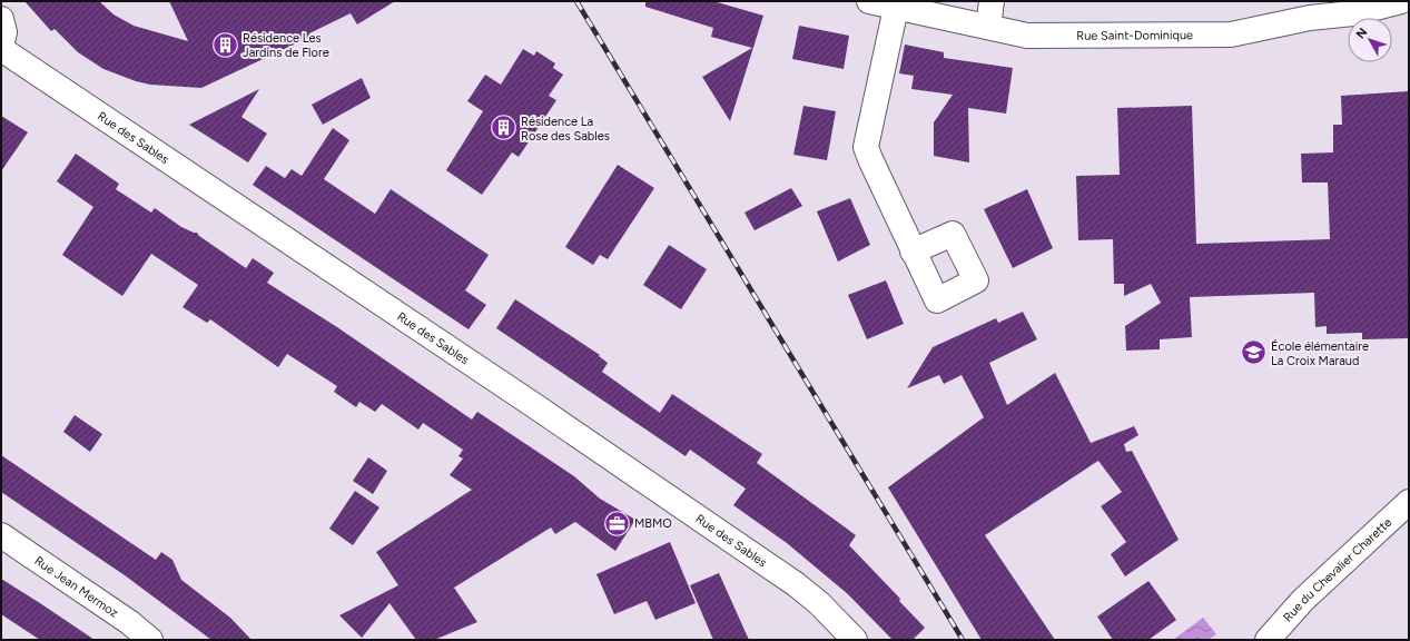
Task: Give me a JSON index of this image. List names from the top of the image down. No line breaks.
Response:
{"streets":{"street":["Rue Saint-Dominique","Rue des Sables","Rue du Chevalier Charette","Rue Jean Mermoz"]},"places":{"building":["Résidence Les Jardins de Flore","Résidence La Rose des Sables"],"school or university":["École élémentaire La Croix Maraud"],"office":["MBMO"]},"north":"top left"}
